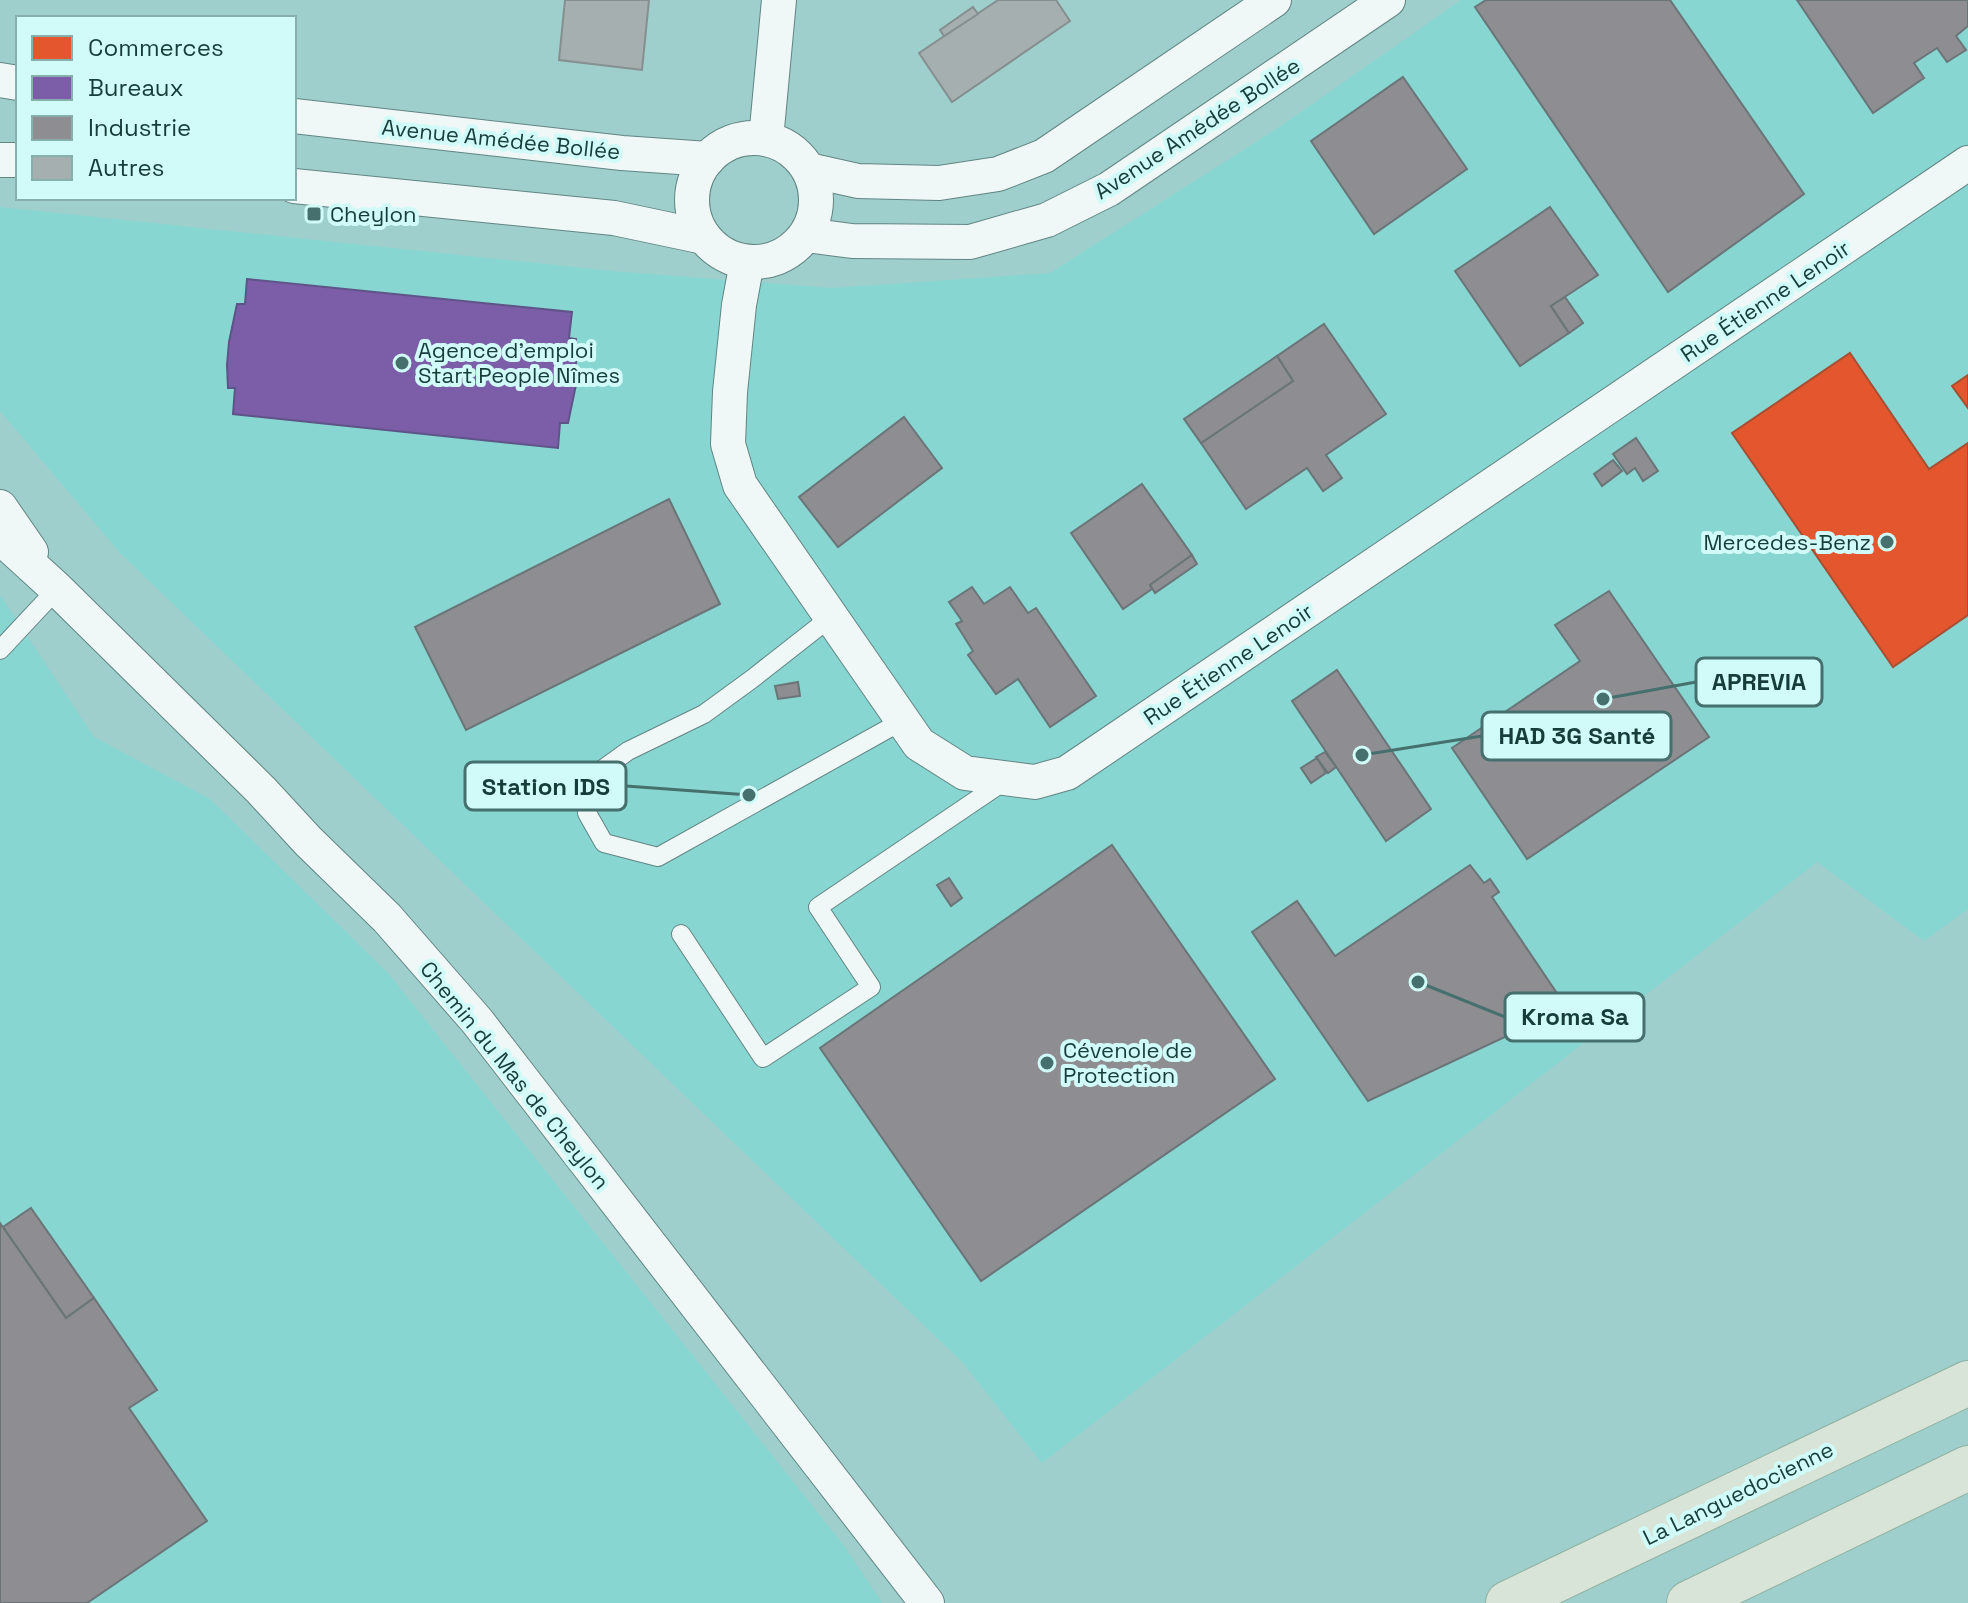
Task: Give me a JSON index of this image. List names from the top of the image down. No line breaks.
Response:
{"streets":{"highway":["La Languedocienne"],"street":["Avenue Amédée Bollée","Rue Étienne Lenoir","Chemin du Mas de Cheylon"]},"crossings":[["Avenue Amédée Bollée","Rue Étienne Lenoir"]],"places":{"transit":["Cheylon"],"other":["Agence d’emploi Start People Nîmes","Mercedes-Benz","APREVIA","HAD 3G Santé","Station IDS","Kroma Sa","Cévenole de Protection"]},"legend":["Commerces","Bureaux","Industrie","Autres"]}
